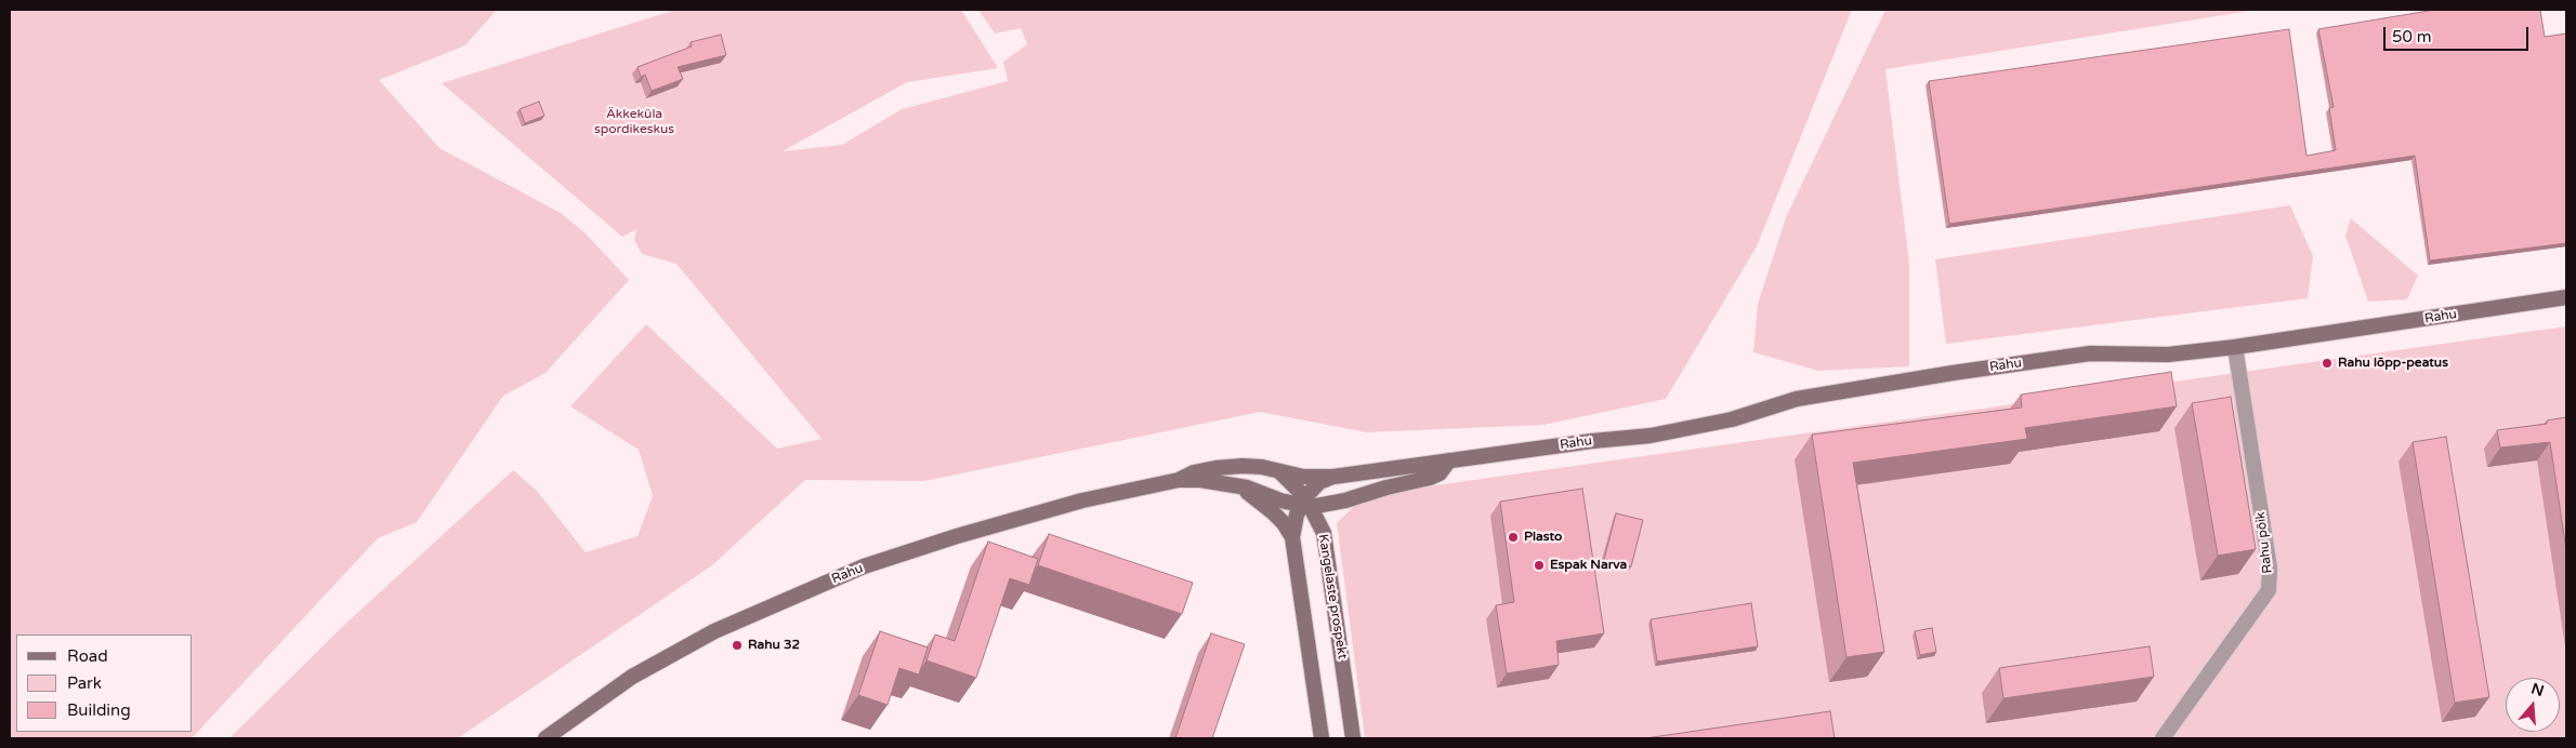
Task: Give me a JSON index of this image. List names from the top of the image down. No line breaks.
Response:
{"streets":{"main road":["Rahu","Kangelaste prospekt"],"street":["Rahu põik"]},"crossings":[["Rahu","Rahu põik"],["Rahu","Kangelaste prospekt"]],"parks":["Äkkeküla spordikeskus"],"places":["Rahu lõpp-peatus","Plasto","Espak Narva","Rahu 32"],"legend":["Road","Park","Building"],"scale_bar":"50 m","north":"top"}
